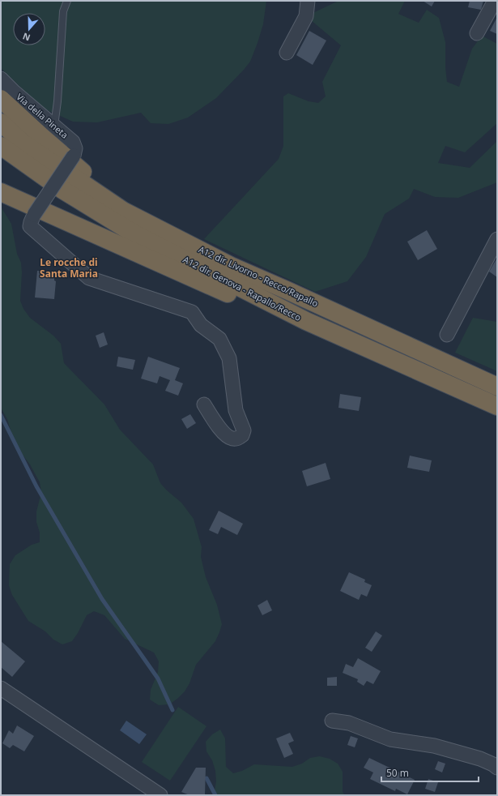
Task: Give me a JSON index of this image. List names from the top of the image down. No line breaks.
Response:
{"streets":{"highway":["A12 dir. Livorno - Recco/Rapallo","A12 dir. Genova - Rapallo/Recco"],"street":["Via della Pineta"]},"districts":["Le rocche di Santa Maria"],"scale_bar":"50 m","north":"bottom"}
